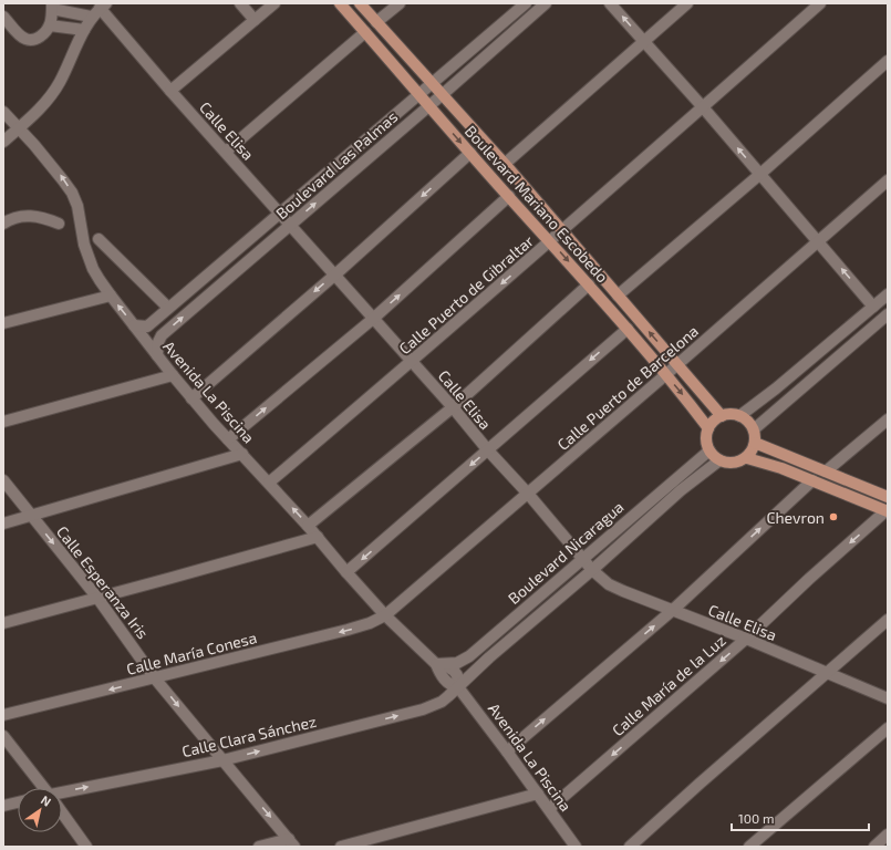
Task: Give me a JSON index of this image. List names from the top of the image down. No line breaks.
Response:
{"streets":{"main road":["Boulevard Mariano Escobedo"],"street":["Calle Elisa","Boulevard Las Palmas","Calle Puerto de Gibraltar","Calle Puerto de Barcelona","Avenida La Piscina","Boulevard Nicaragua","Calle Esperanza Iris","Calle María Conesa","Calle María de la Luz","Calle Clara Sánchez"]},"crossings":[["Calle Elisa","Boulevard Las Palmas"],["Calle Elisa","Calle Puerto de Gibraltar"],["Calle Elisa","Calle Puerto de Barcelona"],["Calle Elisa","Boulevard Nicaragua"],["Calle Elisa","Calle María de la Luz"],["Boulevard Las Palmas","Boulevard Mariano Escobedo"],["Boulevard Mariano Escobedo","Calle Puerto de Gibraltar"],["Boulevard Mariano Escobedo","Calle Puerto de Barcelona"],["Boulevard Mariano Escobedo","Boulevard Nicaragua"],["Calle Puerto de Gibraltar","Avenida La Piscina"],["Calle Puerto de Barcelona","Avenida La Piscina"],["Calle Puerto de Barcelona","Calle María Conesa"],["Avenida La Piscina","Boulevard Nicaragua"],["Avenida La Piscina","Calle María Conesa"],["Avenida La Piscina","Calle María de la Luz"],["Avenida La Piscina","Calle Clara Sánchez"],["Boulevard Nicaragua","Calle Clara Sánchez"],["Calle Esperanza Iris","Calle María Conesa"],["Calle Esperanza Iris","Calle Clara Sánchez"]],"one_way":["Calle Esperanza Iris","Calle Clara Sánchez"],"places":["Chevron"],"scale_bar":"100 m","north":"top right"}
